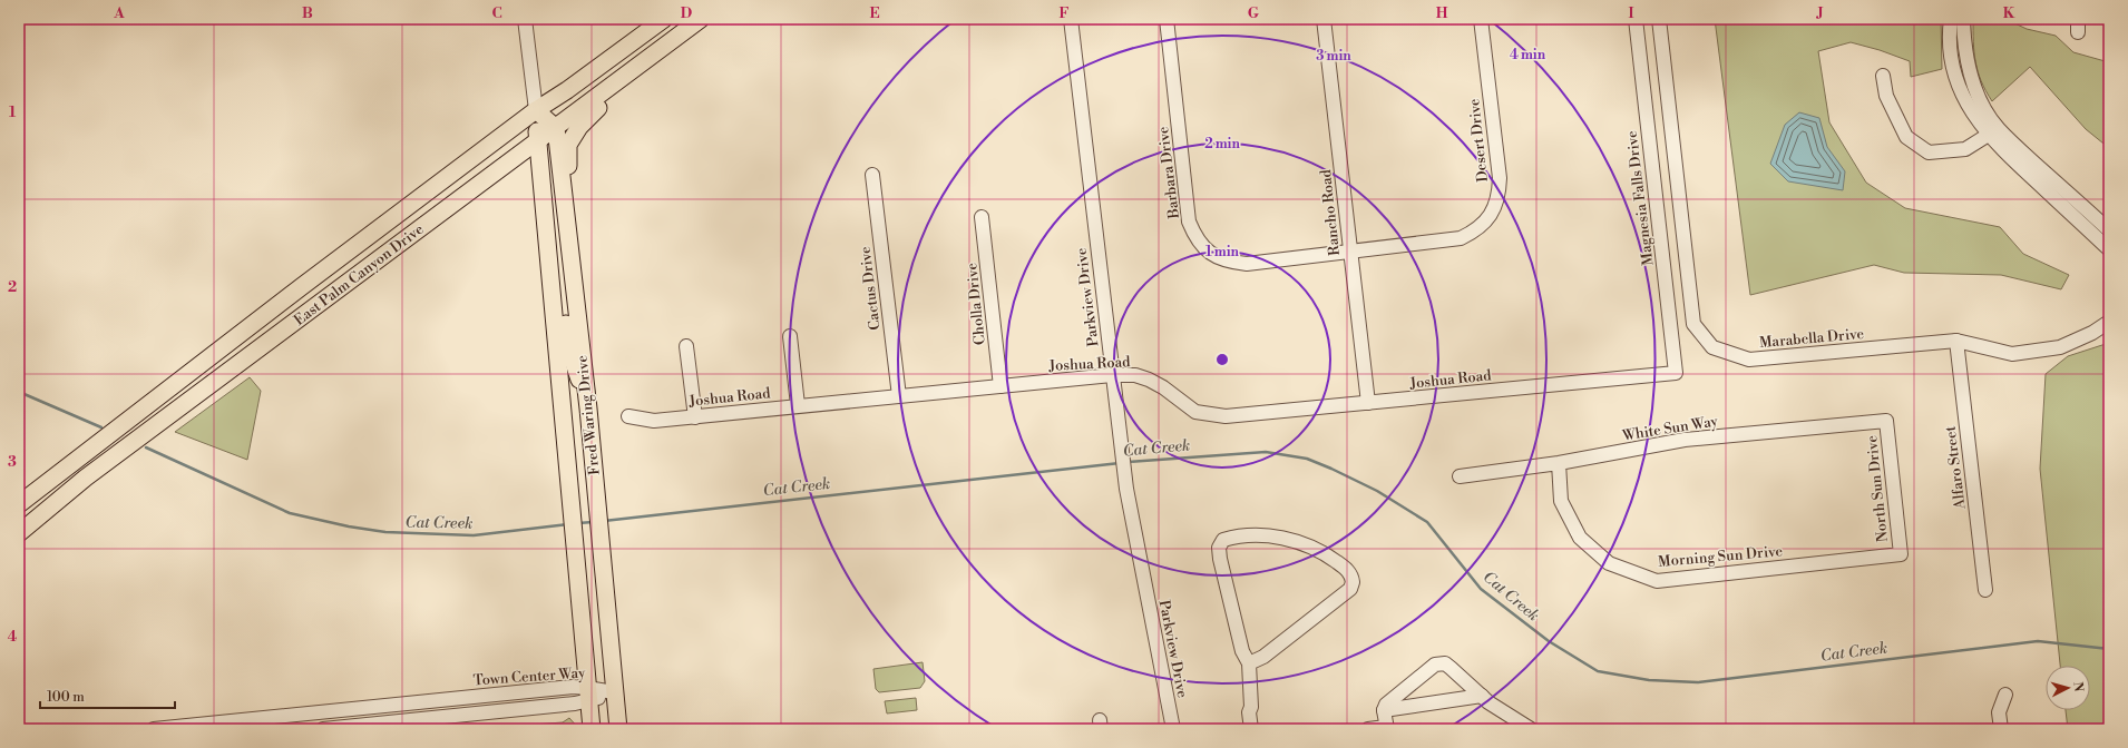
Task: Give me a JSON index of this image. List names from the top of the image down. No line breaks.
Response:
{"streets":{"main road":["East Palm Canyon Drive","Fred Waring Drive"],"street":["Desert Drive","Barbara Drive","Magnesia Falls Drive","Rancho Road","Cactus Drive","Parkview Drive","Cholla Drive","Marabella Drive","Joshua Road","White Sun Way","Alfaro Street","North Sun Drive","Morning Sun Drive","Town Center Way"]},"crossings":[["Desert Drive","Barbara Drive"],["Desert Drive","Rancho Road"],["Barbara Drive","Rancho Road"],["Magnesia Falls Drive","Joshua Road"],["Rancho Road","Joshua Road"],["East Palm Canyon Drive","Fred Waring Drive"],["Cactus Drive","Joshua Road"],["Parkview Drive","Joshua Road"],["Cholla Drive","Joshua Road"],["Marabella Drive","Alfaro Street"],["Fred Waring Drive","Town Center Way"],["White Sun Way","North Sun Drive"],["White Sun Way","Morning Sun Drive"],["North Sun Drive","Morning Sun Drive"]],"water":["Cat Creek"],"scale_bar":"100 m","north":"right","grid":{"columns":["A","B","C","D","E","F","G","H","I","J","K"],"rows":["1","2","3","4"]},"rings":["4 min","3 min","2 min","1 min"]}
